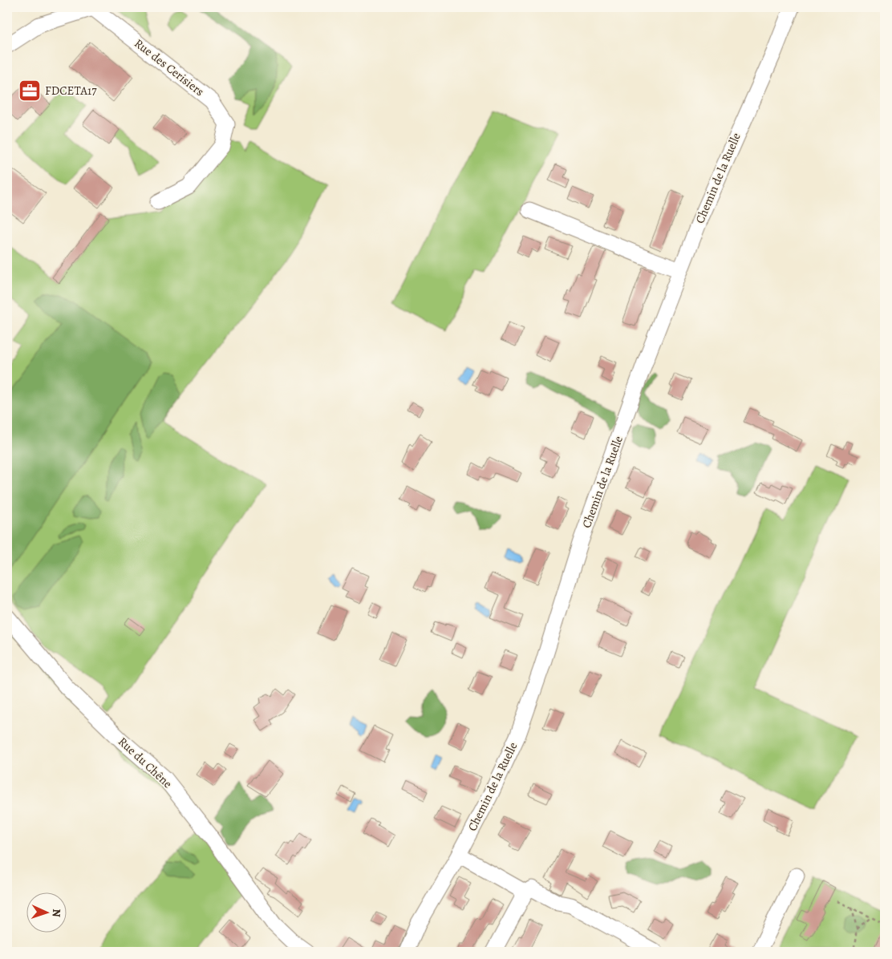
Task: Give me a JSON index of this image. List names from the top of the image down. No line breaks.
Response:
{"streets":{"street":["Rue des Cerisiers","Chemin de la Ruelle","Rue du Chêne"]},"places":{"office":["FDCETA17"]},"north":"right"}
